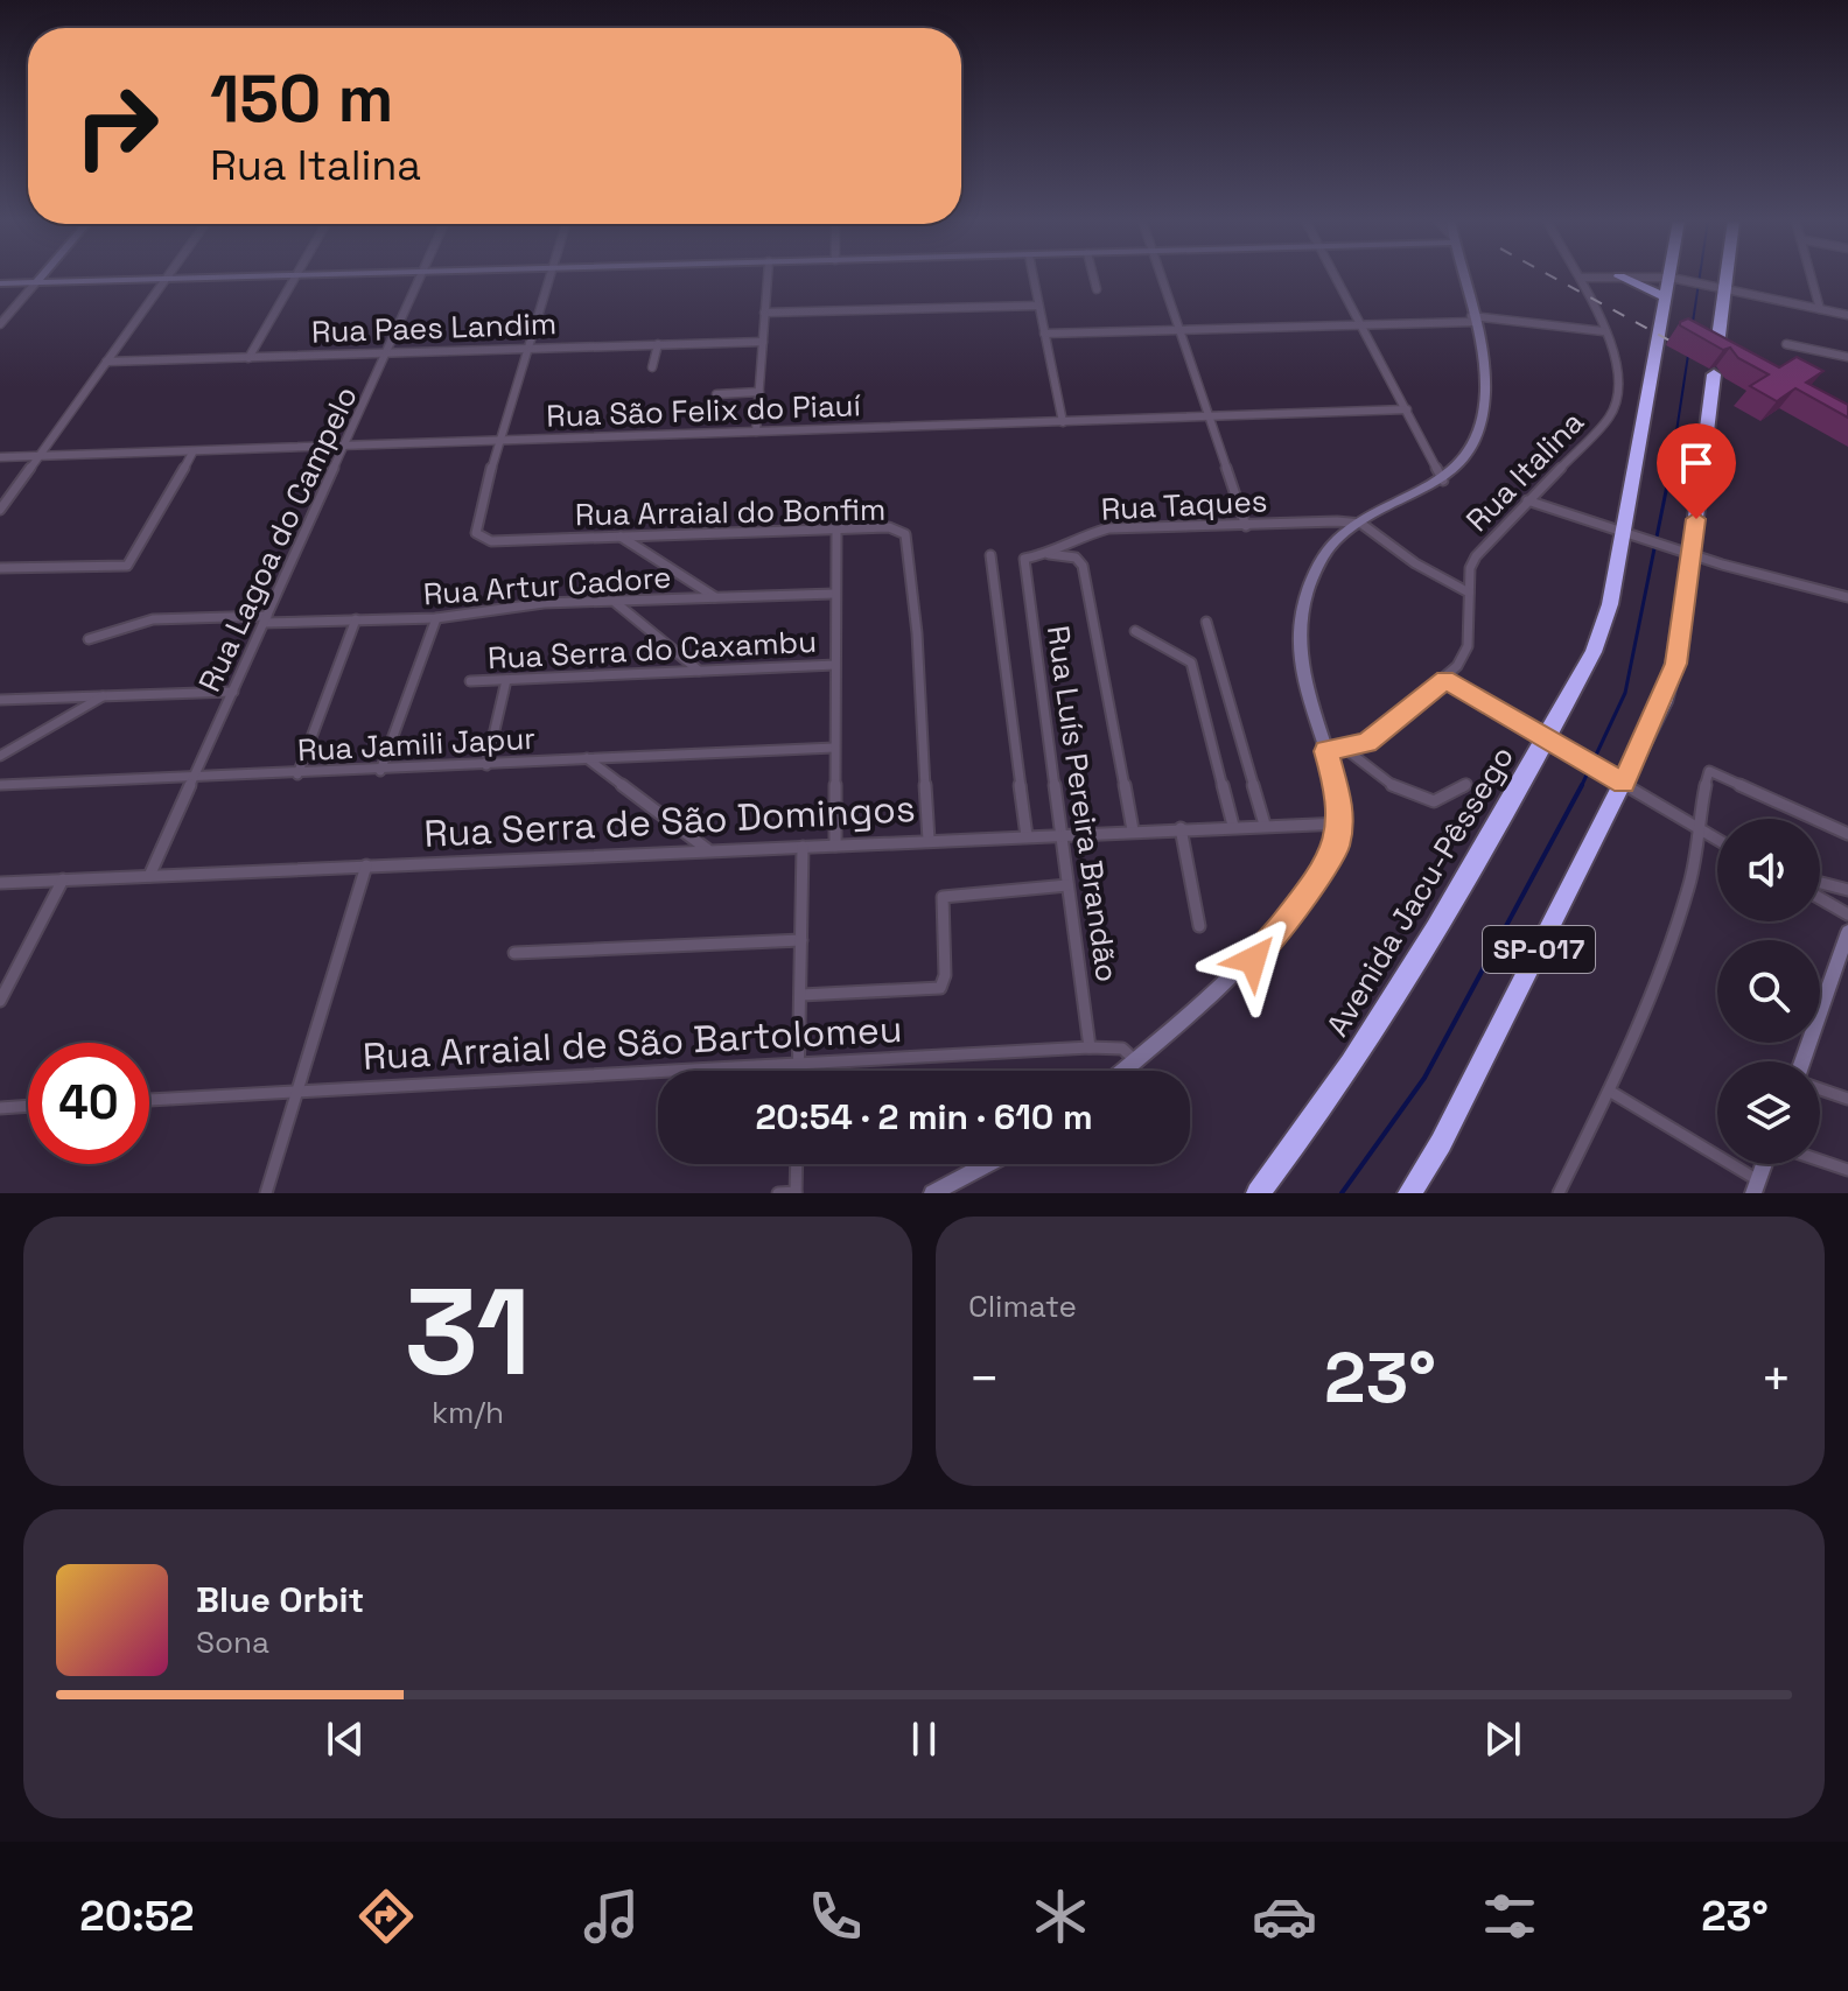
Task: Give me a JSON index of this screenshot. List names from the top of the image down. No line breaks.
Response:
{"streets":{"highway":["Avenida Jacu-Pêssego","SP-017"],"street":["Rua Paes Landim","Rua São Felix do Piauí","Rua Italina","Rua Taques","Rua Arraial do Bonfim","Rua Lagoa do Campelo","Rua Artur Cadore","Rua Serra do Caxambu","Rua Jamili Japur","Rua Luís Pereira Brandão","Rua Serra de São Domingos","Rua Arraial de São Bartolomeu"]},"crossings":[["Rua Paes Landim","Rua Lagoa do Campelo"],["Rua São Felix do Piauí","Rua Arraial do Bonfim"],["Rua São Felix do Piauí","Rua Lagoa do Campelo"],["Rua Taques","Rua Luís Pereira Brandão"],["Rua Arraial do Bonfim","Rua Serra de São Domingos"],["Rua Lagoa do Campelo","Rua Artur Cadore"],["Rua Lagoa do Campelo","Rua Jamili Japur"],["Rua Lagoa do Campelo","Rua Serra de São Domingos"],["Rua Luís Pereira Brandão","Rua Serra de São Domingos"],["Rua Luís Pereira Brandão","Rua Arraial de São Bartolomeu"]],"page":{"turn":["150 m","Rua Italina"],"limit":"40","trip":"20:54 · 2 min · 610 m","tile":[["31","km/h"],"Climate"],"heat":["−","23°","+"],"song":["Blue Orbit","Sona"],"tabs":["20:52","23°"]}}
